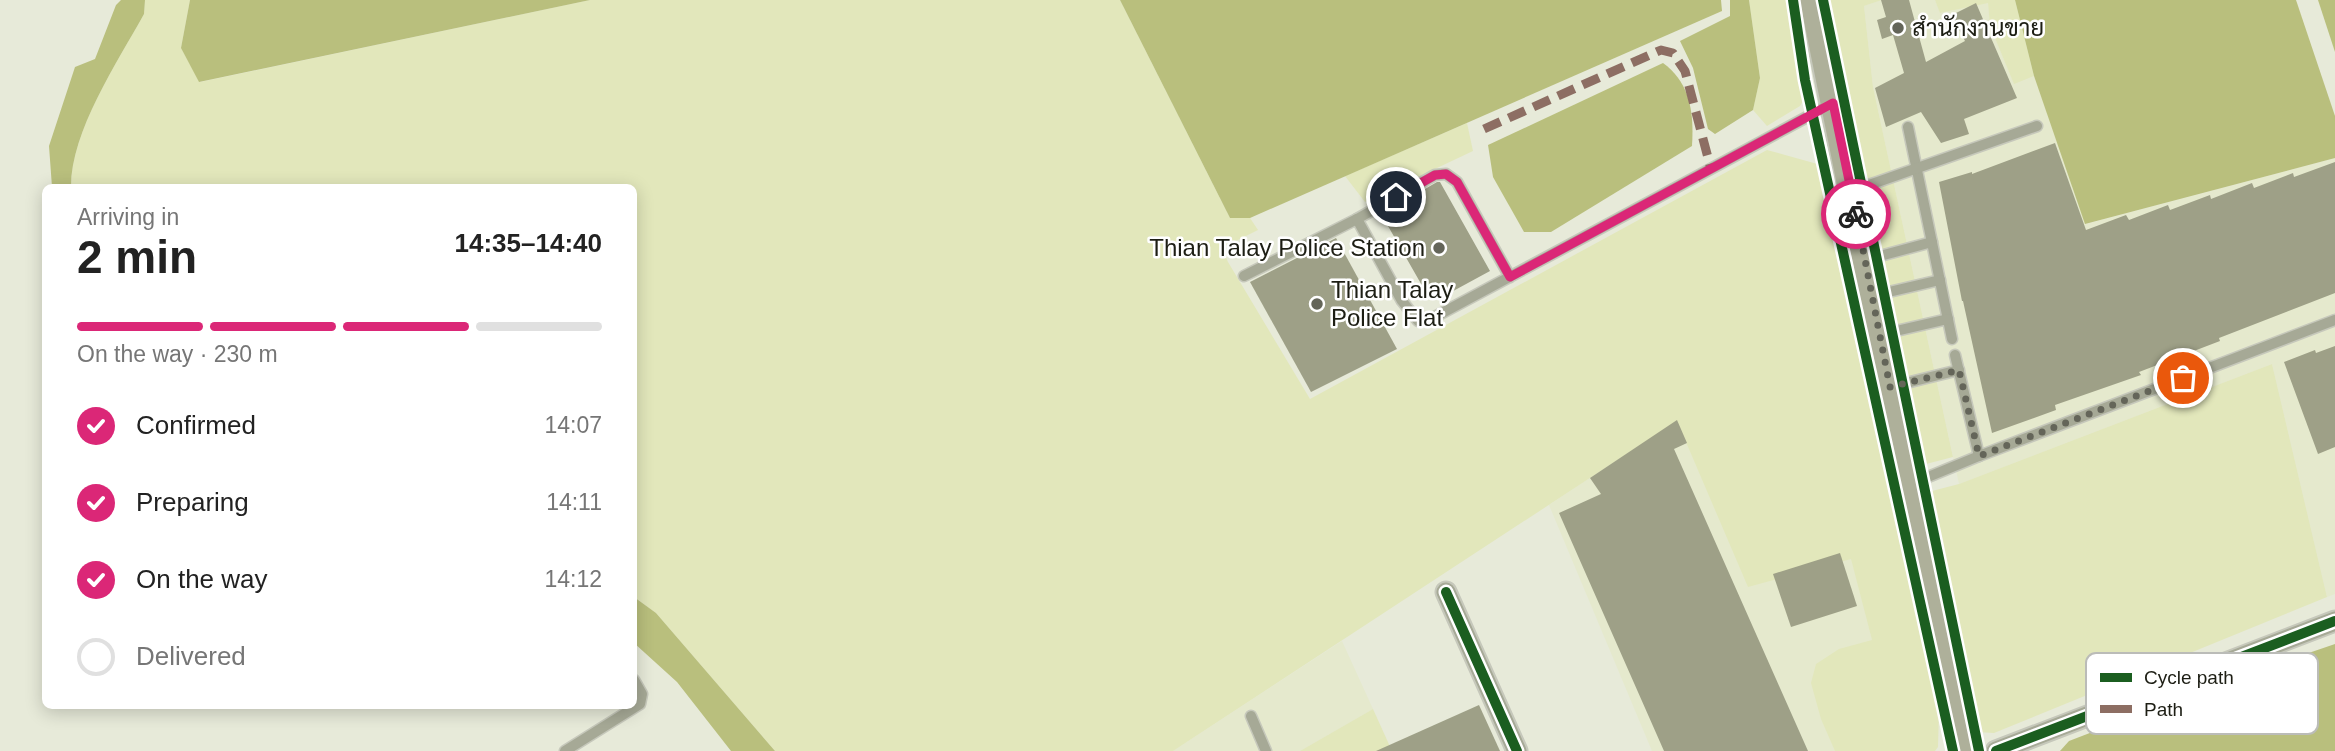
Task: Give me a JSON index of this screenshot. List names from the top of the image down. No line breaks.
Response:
{"places":["สำนักงานขาย","Thian Talay Police Station","Thian Talay Police Flat"],"legend":["Cycle path","Path"],"page":{"heading":["2 min","Arriving in","14:35–14:40"],"bar":"On the way · 230 m","list":[["Confirmed","14:07"],["Preparing","14:11"],["On the way","14:12"],"Delivered"]}}
